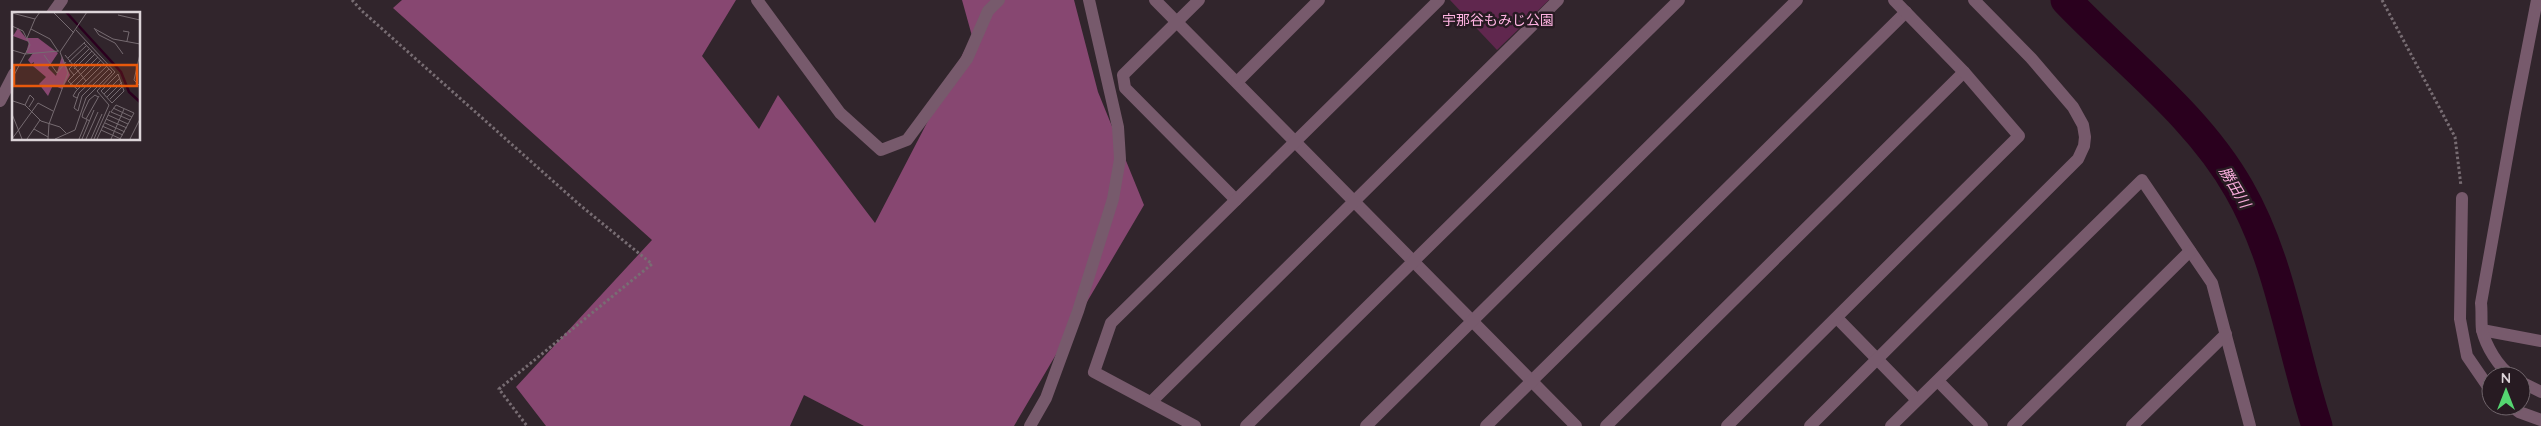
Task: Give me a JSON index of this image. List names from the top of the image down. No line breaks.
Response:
{"water":["勝田川"],"parks":["宇那谷もみじ公園"],"north":"top"}
